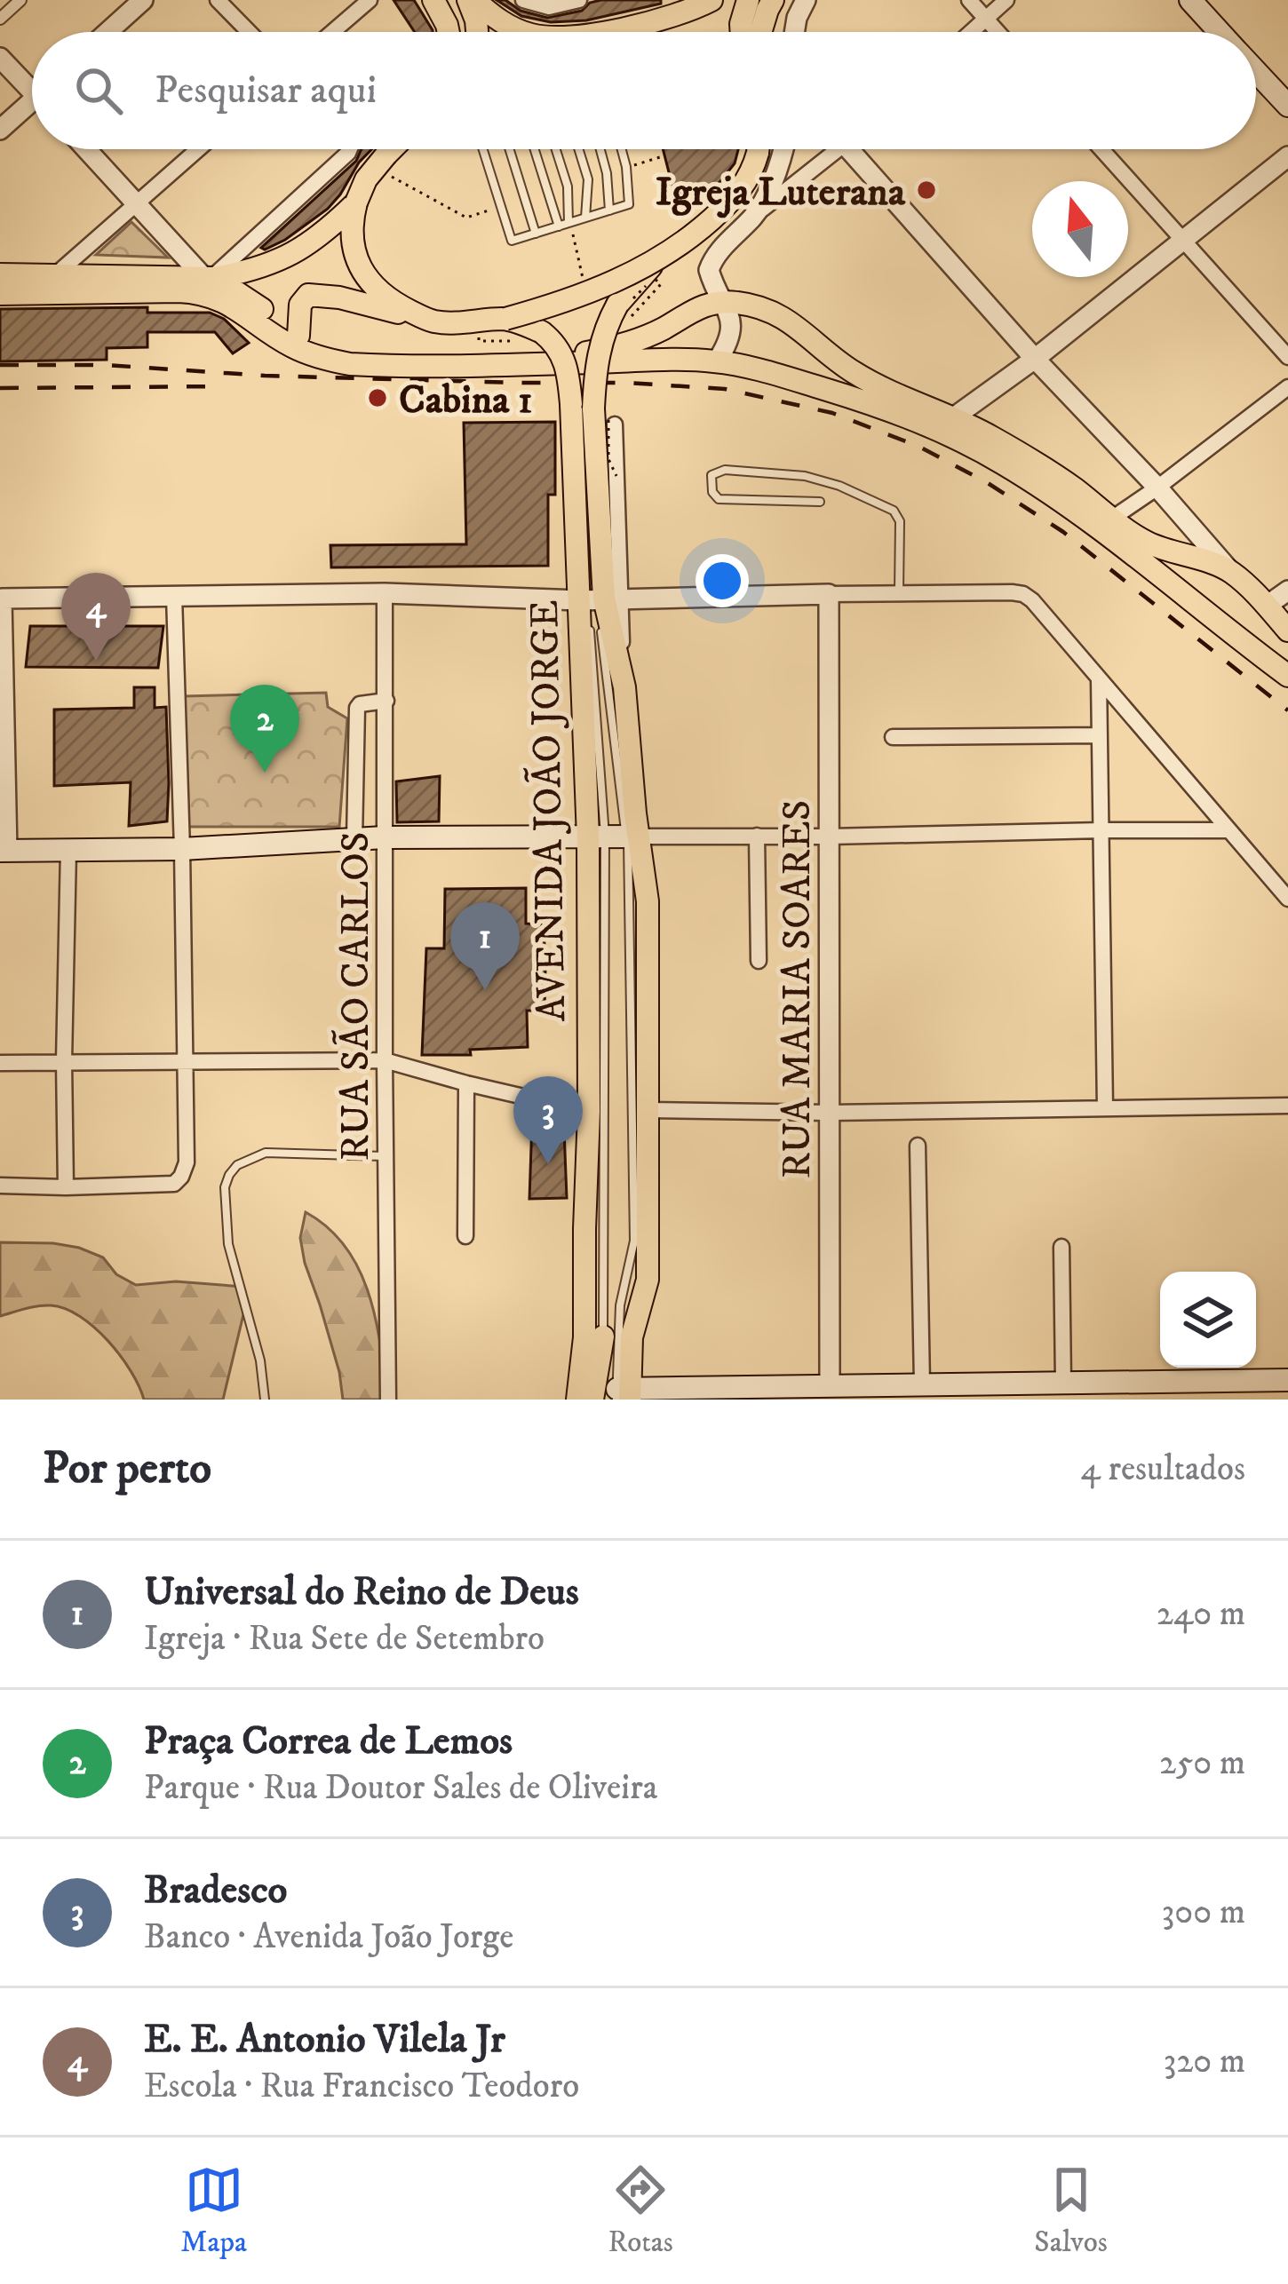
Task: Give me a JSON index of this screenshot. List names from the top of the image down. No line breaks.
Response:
{"streets":{"main road":["AVENIDA JOÃO JORGE"],"street":["RUA MARIA SOARES","RUA SÃO CARLOS"]},"places":["Igreja Luterana","Cabina 1"],"north":"top","page":{"search":"Pesquisar aqui","pins":["4","2","1","3"],"heading":["Por perto","4 resultados"],"list":[{"mark":"1","name":"Universal do Reino de Deus","note":"Igreja · Rua Sete de Setembro","value":"240 m"},{"mark":"2","name":"Praça Correa de Lemos","note":"Parque · Rua Doutor Sales de Oliveira","value":"250 m"},{"mark":"3","name":"Bradesco","note":"Banco · Avenida João Jorge","value":"300 m"},{"mark":"4","name":"E. E. Antonio Vilela Jr","note":"Escola · Rua Francisco Teodoro","value":"320 m"}],"nav":["Mapa","Rotas","Salvos"]}}
